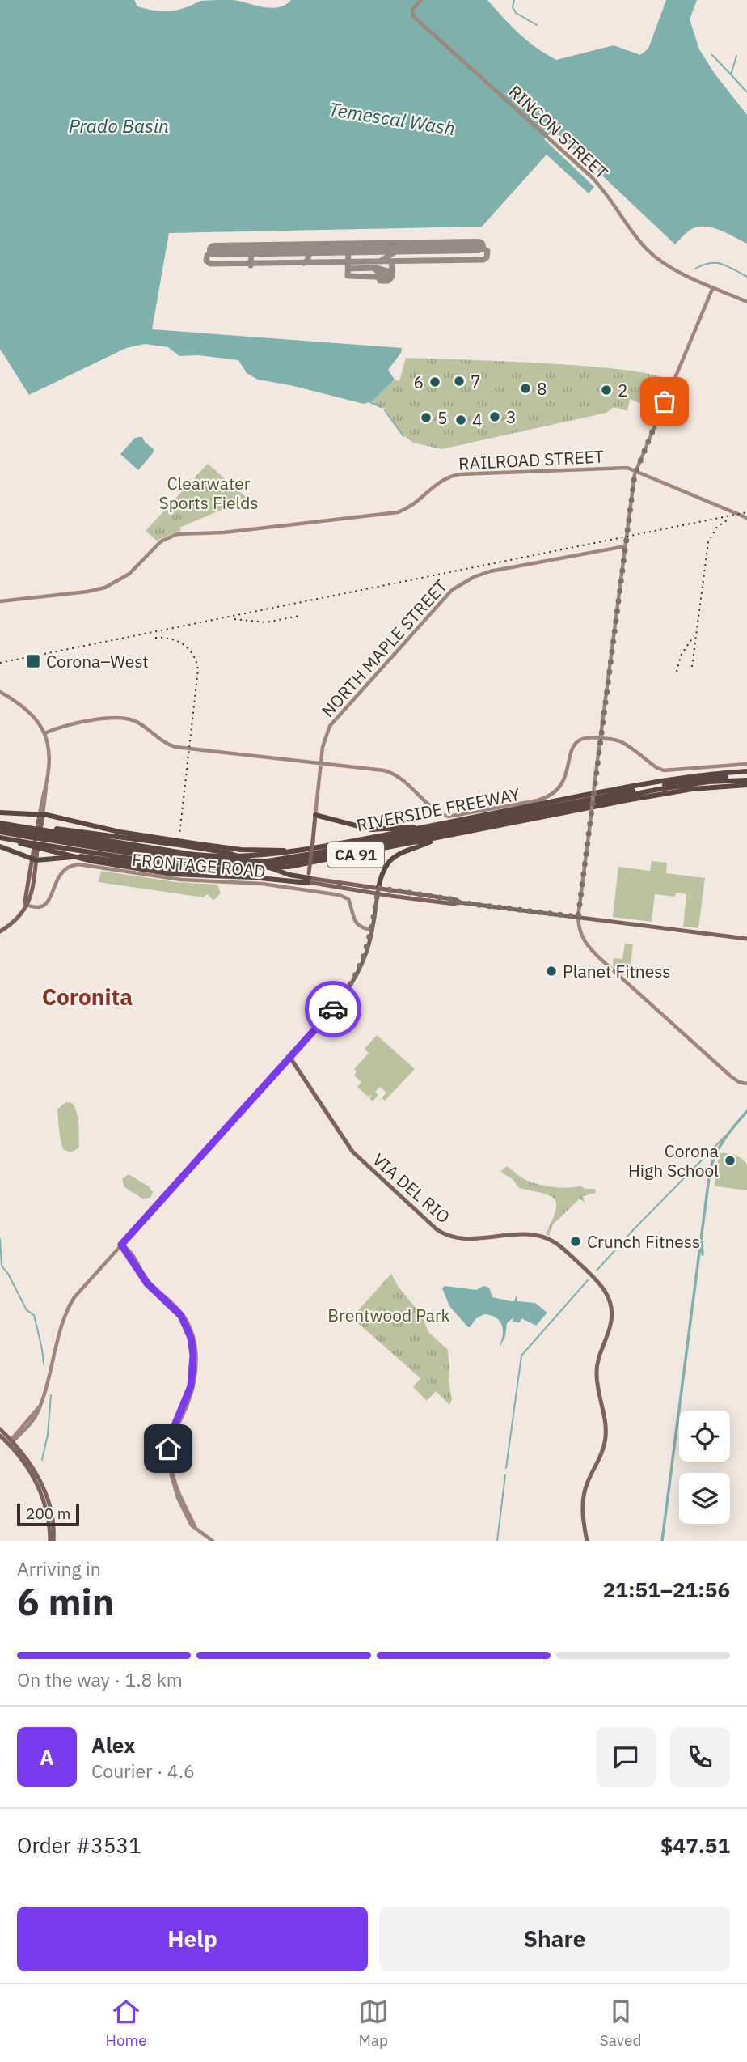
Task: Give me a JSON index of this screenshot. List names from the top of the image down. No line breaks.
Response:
{"streets":{"highway":["RIVERSIDE FREEWAY","CA 91"],"main road":["RINCON STREET","RAILROAD STREET","NORTH MAPLE STREET","FRONTAGE ROAD","VIA DEL RIO"]},"districts":["Coronita"],"water":["Temescal Wash","Prado Basin"],"parks":["Clearwater Sports Fields","Brentwood Park"],"places":{"other":["7","6","8","2","3","5","4","Planet Fitness","Corona High School","Crunch Fitness"],"transit":["Corona–West"]},"scale_bar":"200 m","page":{"scale":"200 m","heading":["6 min","Arriving in","21:51–21:56"],"panel":["Alex","Courier · 4.6","Order #3531","$47.51"],"bar":"On the way · 1.8 km","round":"A","buttons":["Help","Share"],"tabs":["Home","Map","Saved"]}}
